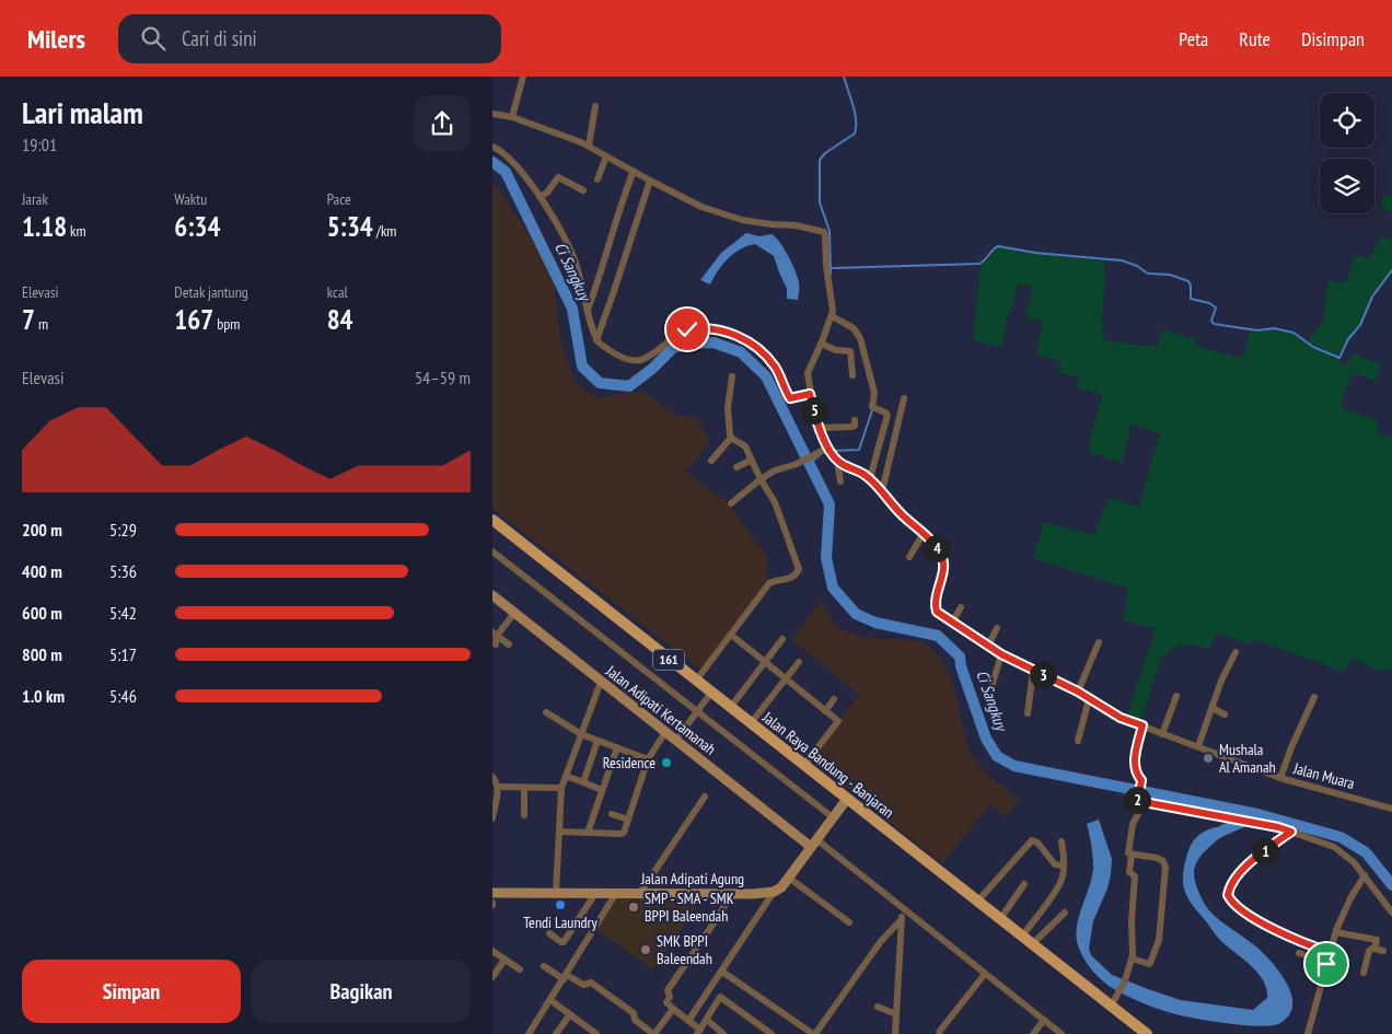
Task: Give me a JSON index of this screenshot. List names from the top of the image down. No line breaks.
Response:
{"streets":{"main road":["161","Jalan Adipati Kertamanah","Jalan Raya Bandung - Banjaran","Jalan Adipati Agung"],"street":["Jalan Muara"]},"water":["Ci Sangkuy"],"places":["Mushala Al Amanah","Residence","Tendi Laundry","SMP - SMA - SMK BPPI Baleendah","SMK BPPI Baleendah"],"page":{"header":"Milers","search":"Cari di sini","nav":["Peta","Rute","Disimpan"],"heading":["Lari malam","19:01"],"stats":[["Jarak","1.18 km"],["Waktu","6:34"],["Pace","5:34 /km"],["Elevasi","7 m"],["Detak jantung","167 bpm"],["kcal","84"]],"chart":["Elevasi","54–59 m"],"pins":["5","4","3","2","1"],"list":[{"name":"200 m","note":"5:29"},{"name":"400 m","note":"5:36"},{"name":"600 m","note":"5:42"},{"name":"800 m","note":"5:17"},{"name":"1.0 km","note":"5:46"}],"buttons":["Simpan","Bagikan"]}}
